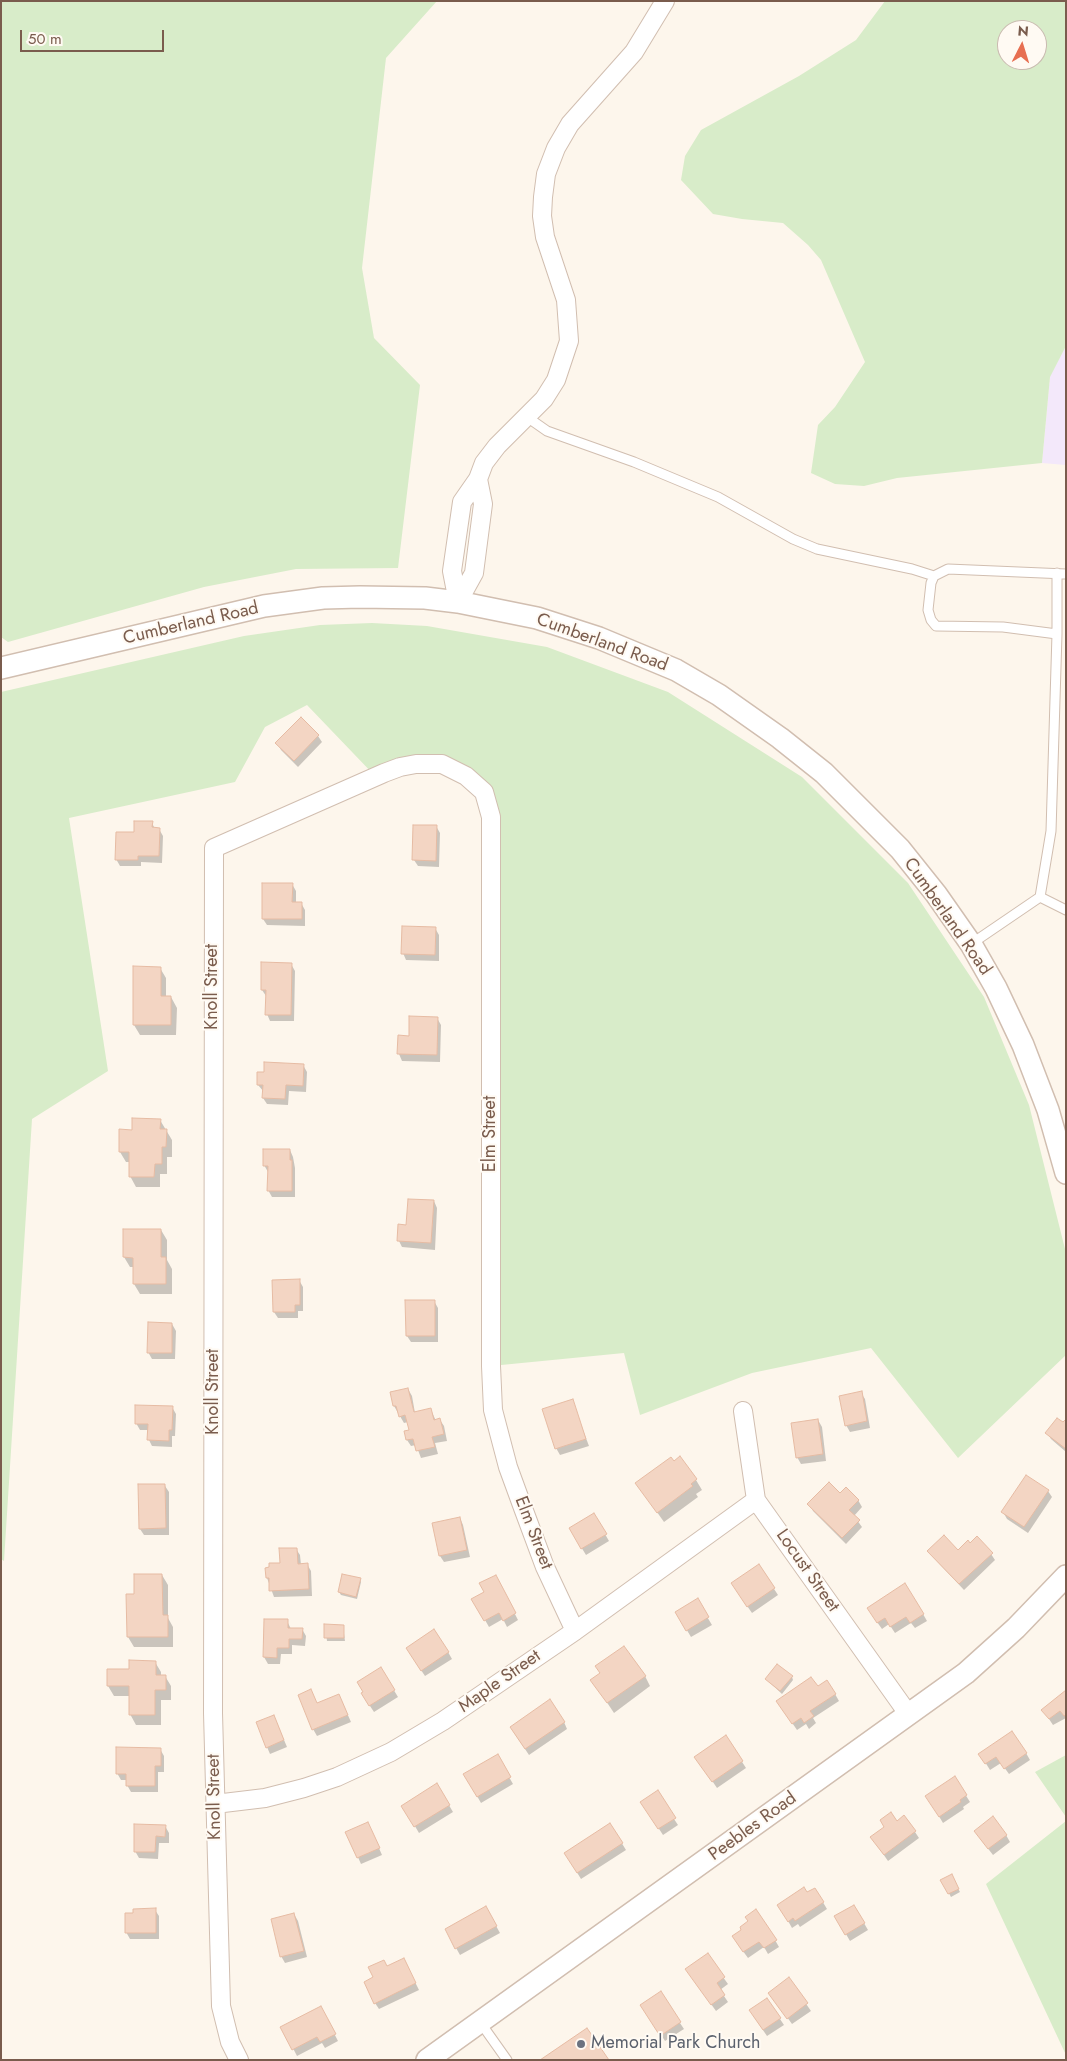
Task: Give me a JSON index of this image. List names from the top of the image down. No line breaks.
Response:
{"streets":{"street":["Cumberland Road","Knoll Street","Elm Street","Locust Street","Maple Street","Peebles Road"]},"crossings":[["Knoll Street","Elm Street"],["Knoll Street","Maple Street"],["Elm Street","Maple Street"],["Locust Street","Maple Street"],["Locust Street","Peebles Road"]],"places":["Memorial Park Church"],"scale_bar":"50 m","north":"top"}
